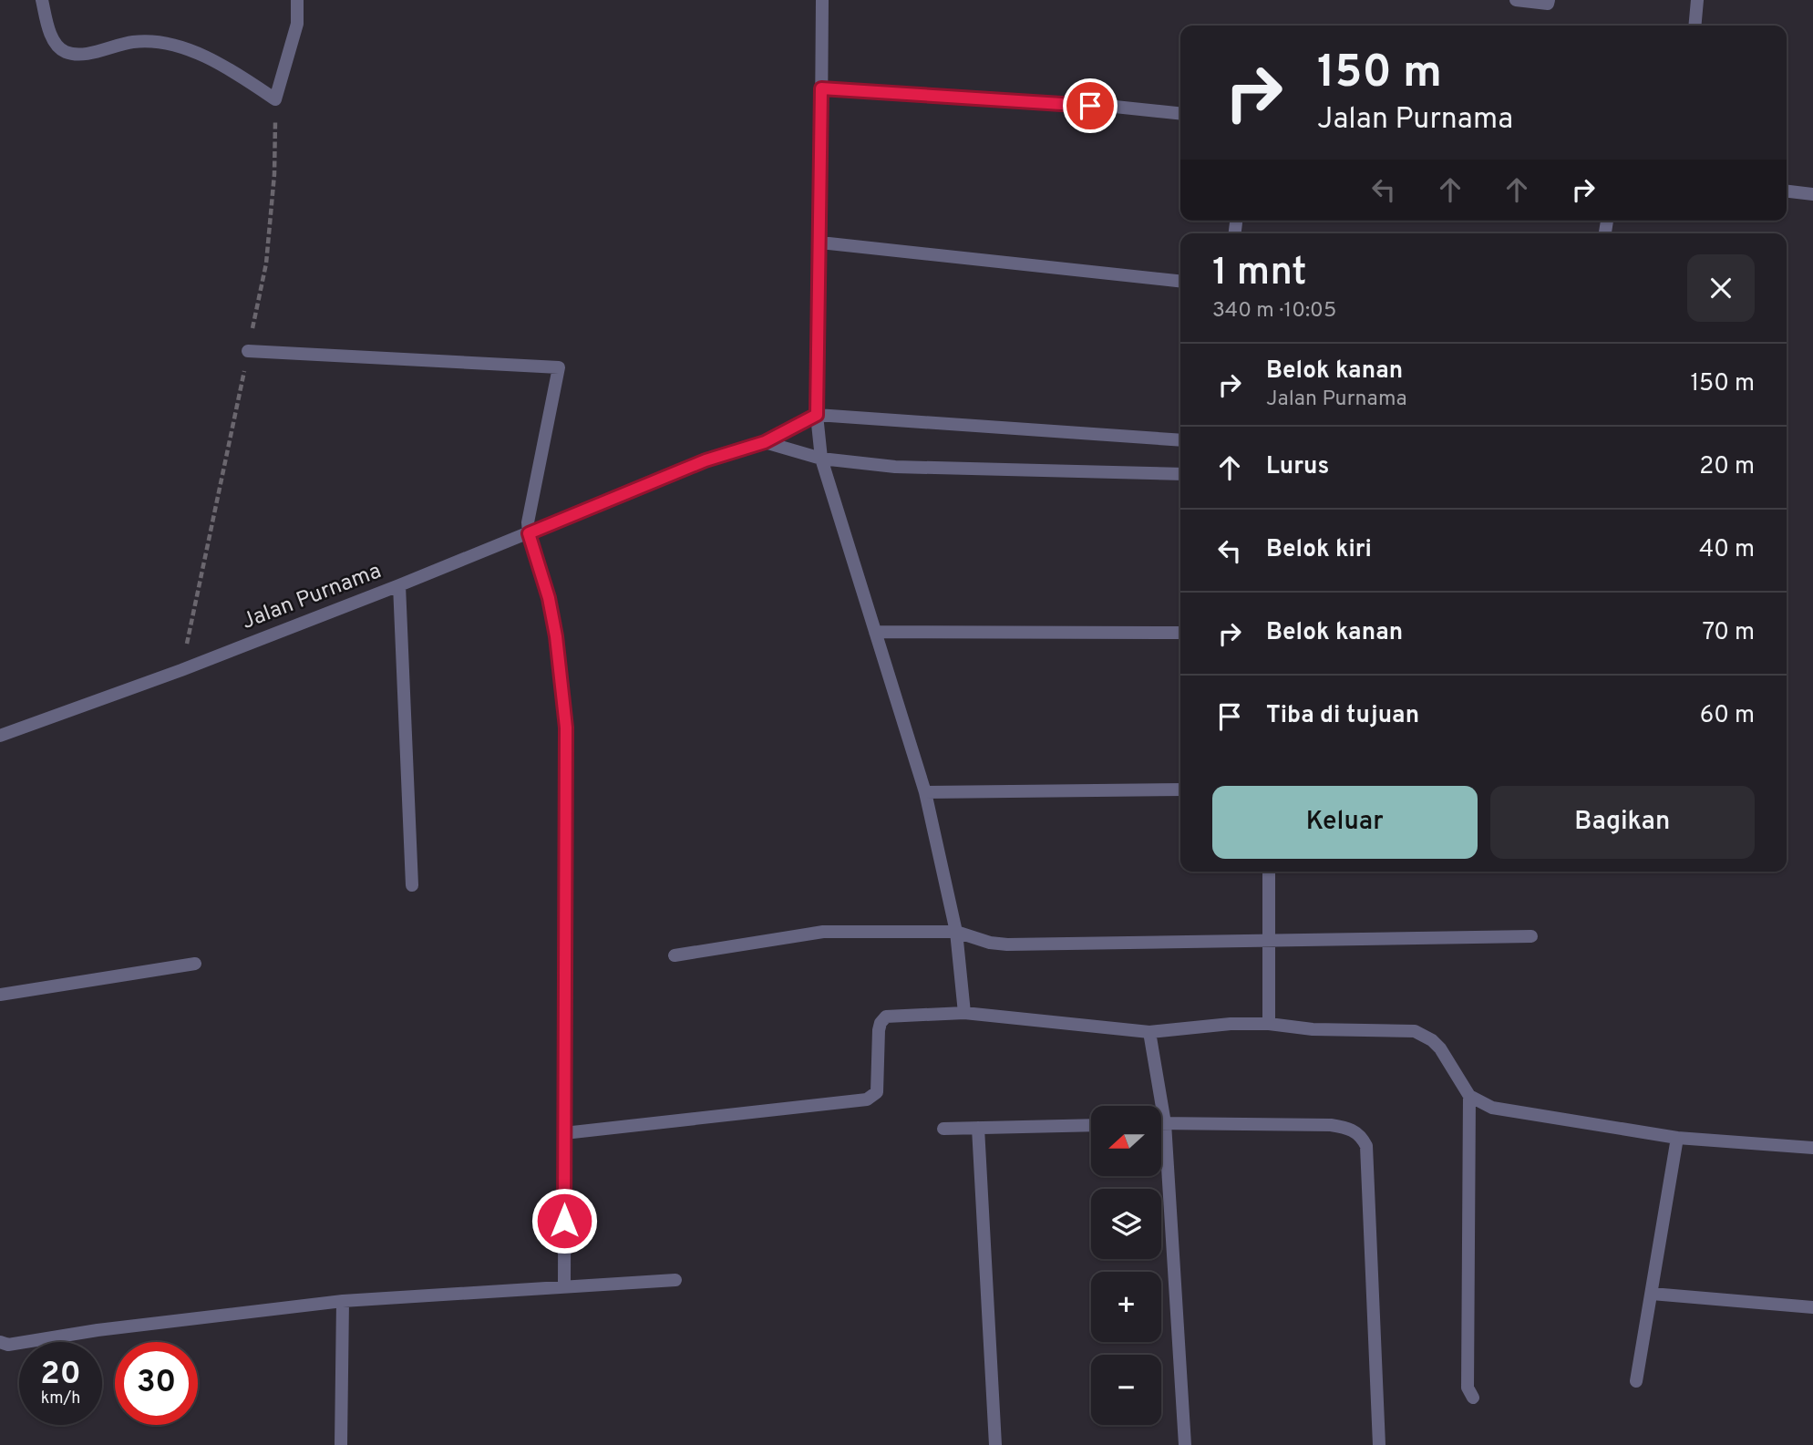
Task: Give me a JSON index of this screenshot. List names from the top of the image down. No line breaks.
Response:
{"streets":{"street":["Jalan Purnama"]},"north":"left","page":{"turn":["150 m","Jalan Purnama"],"heading":["1 mnt","340 m · 10:05"],"list":[{"name":"Belok kanan","note":"Jalan Purnama","value":"150 m"},{"name":"Lurus","value":"20 m"},{"name":"Belok kiri","value":"40 m"},{"name":"Belok kanan","value":"70 m"},{"name":"Tiba di tujuan","value":"60 m"}],"buttons":["Keluar","Bagikan"],"map_buttons":["+","−"],"speed":"20 km/h","limit":"30"}}
